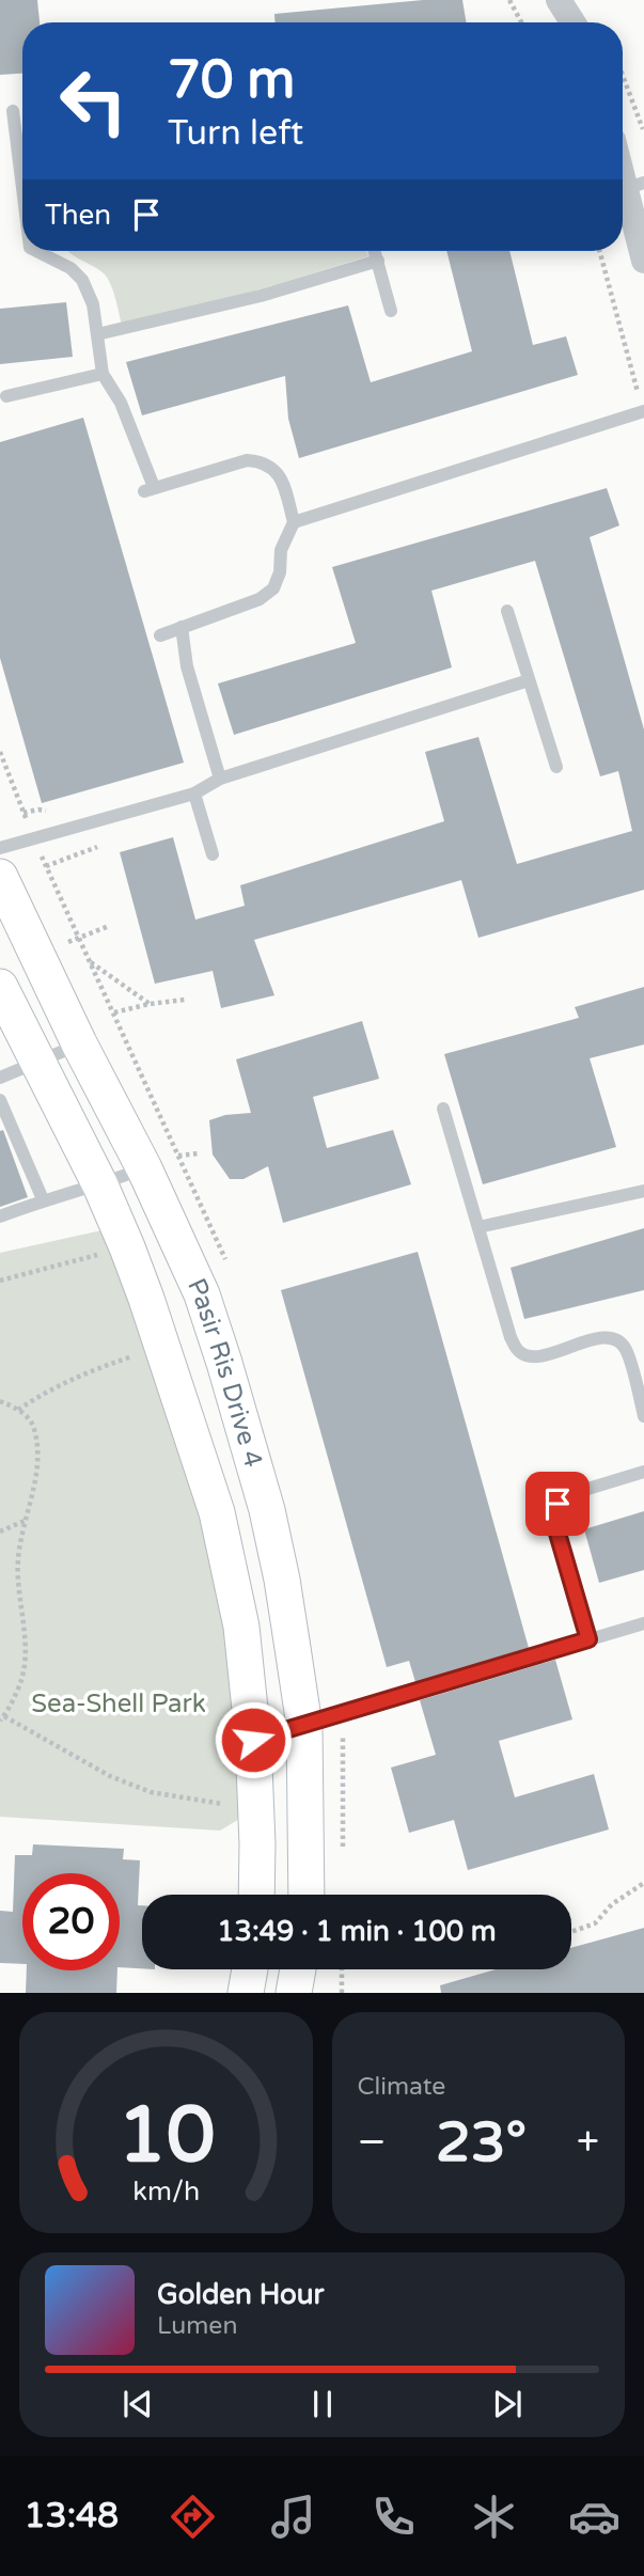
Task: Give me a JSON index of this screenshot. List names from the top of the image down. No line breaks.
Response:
{"streets":{"street":["Pasir Ris Drive 4"]},"parks":["Sea-Shell Park"],"page":{"turn":["70 m","Turn left"],"then":"Then","limit":"20","trip":"13:49 · 1 min · 100 m","tile":"Climate","heat":["−","23°","+"],"song":["Golden Hour","Lumen"],"tabs":"13:48","gauge":["10","km/h"]}}
